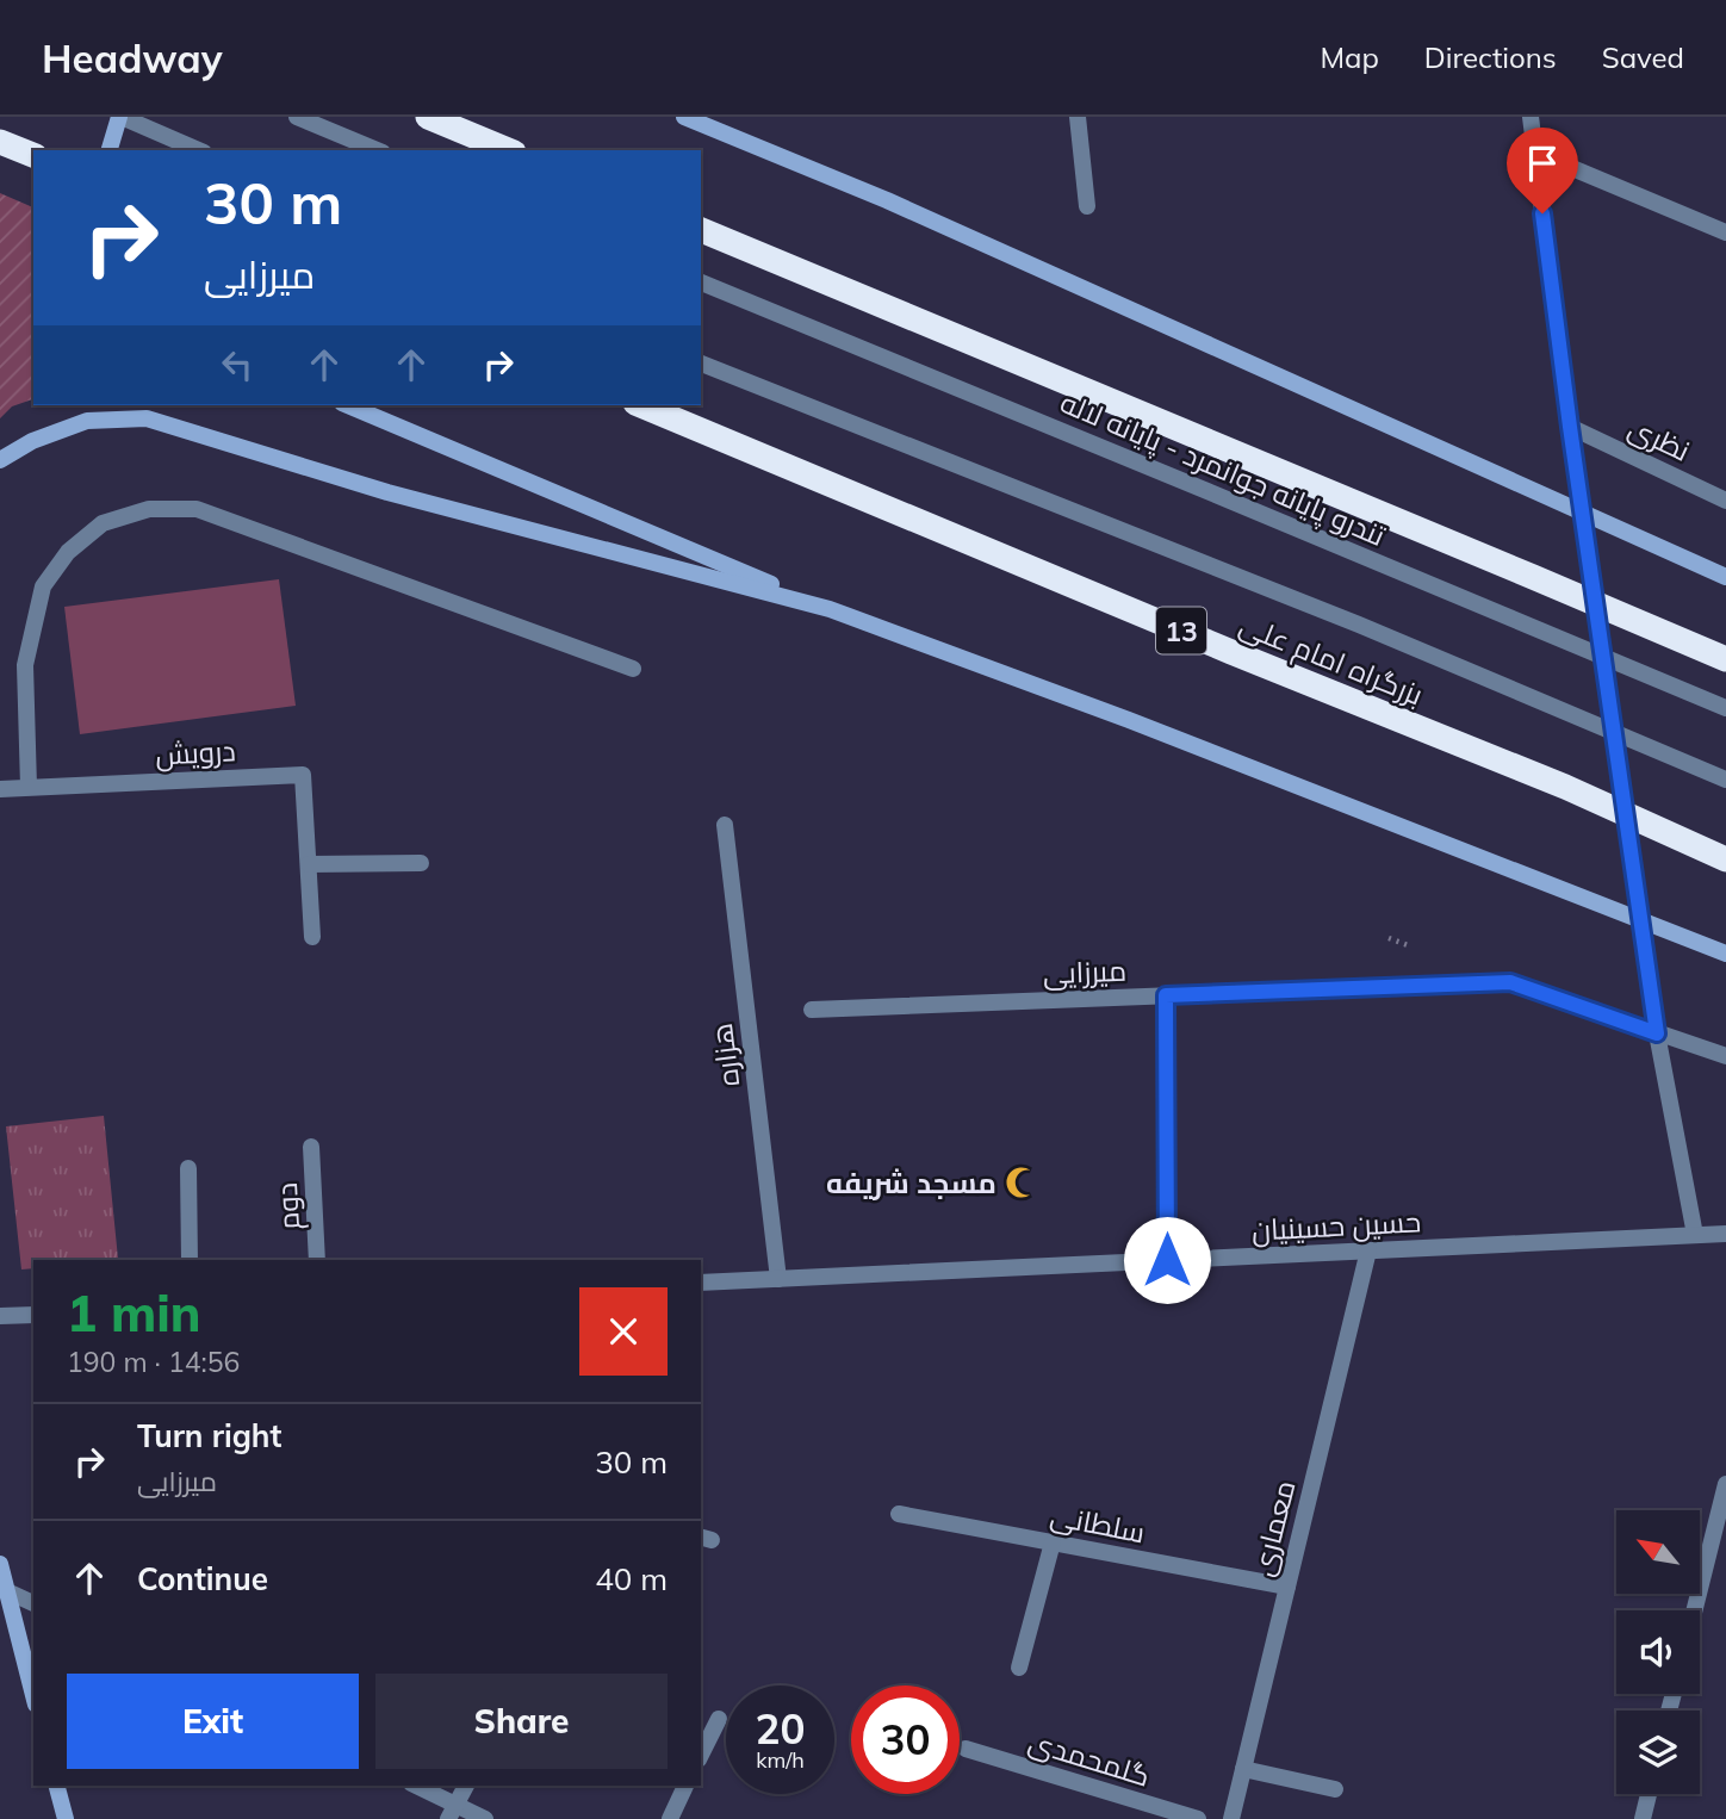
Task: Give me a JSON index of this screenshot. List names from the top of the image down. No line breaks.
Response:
{"streets":{"highway":["13","بزرگراه امام علی"],"street":["نظری","تندرو پایانه جوانمرد - پایانه لاله","درویش","میرزایی","هزاره","دوم","حسین حسینیان","سلطانی","معماری","گلمحمدی"]},"crossings":[["هزاره","حسین حسینیان"],["حسین حسینیان","معماری"],["سلطانی","معماری"]],"places":{"mosque":["مسجد شریفه"]},"north":"top left","page":{"header":"Headway","nav":["Map","Directions","Saved"],"turn":["30 m","میرزایی"],"heading":["1 min","190 m · 14:56"],"list":[{"name":"Turn right","note":"میرزایی","value":"30 m"},{"name":"Continue","value":"40 m"}],"buttons":["Exit","Share"],"speed":"20 km/h","limit":"30"}}
